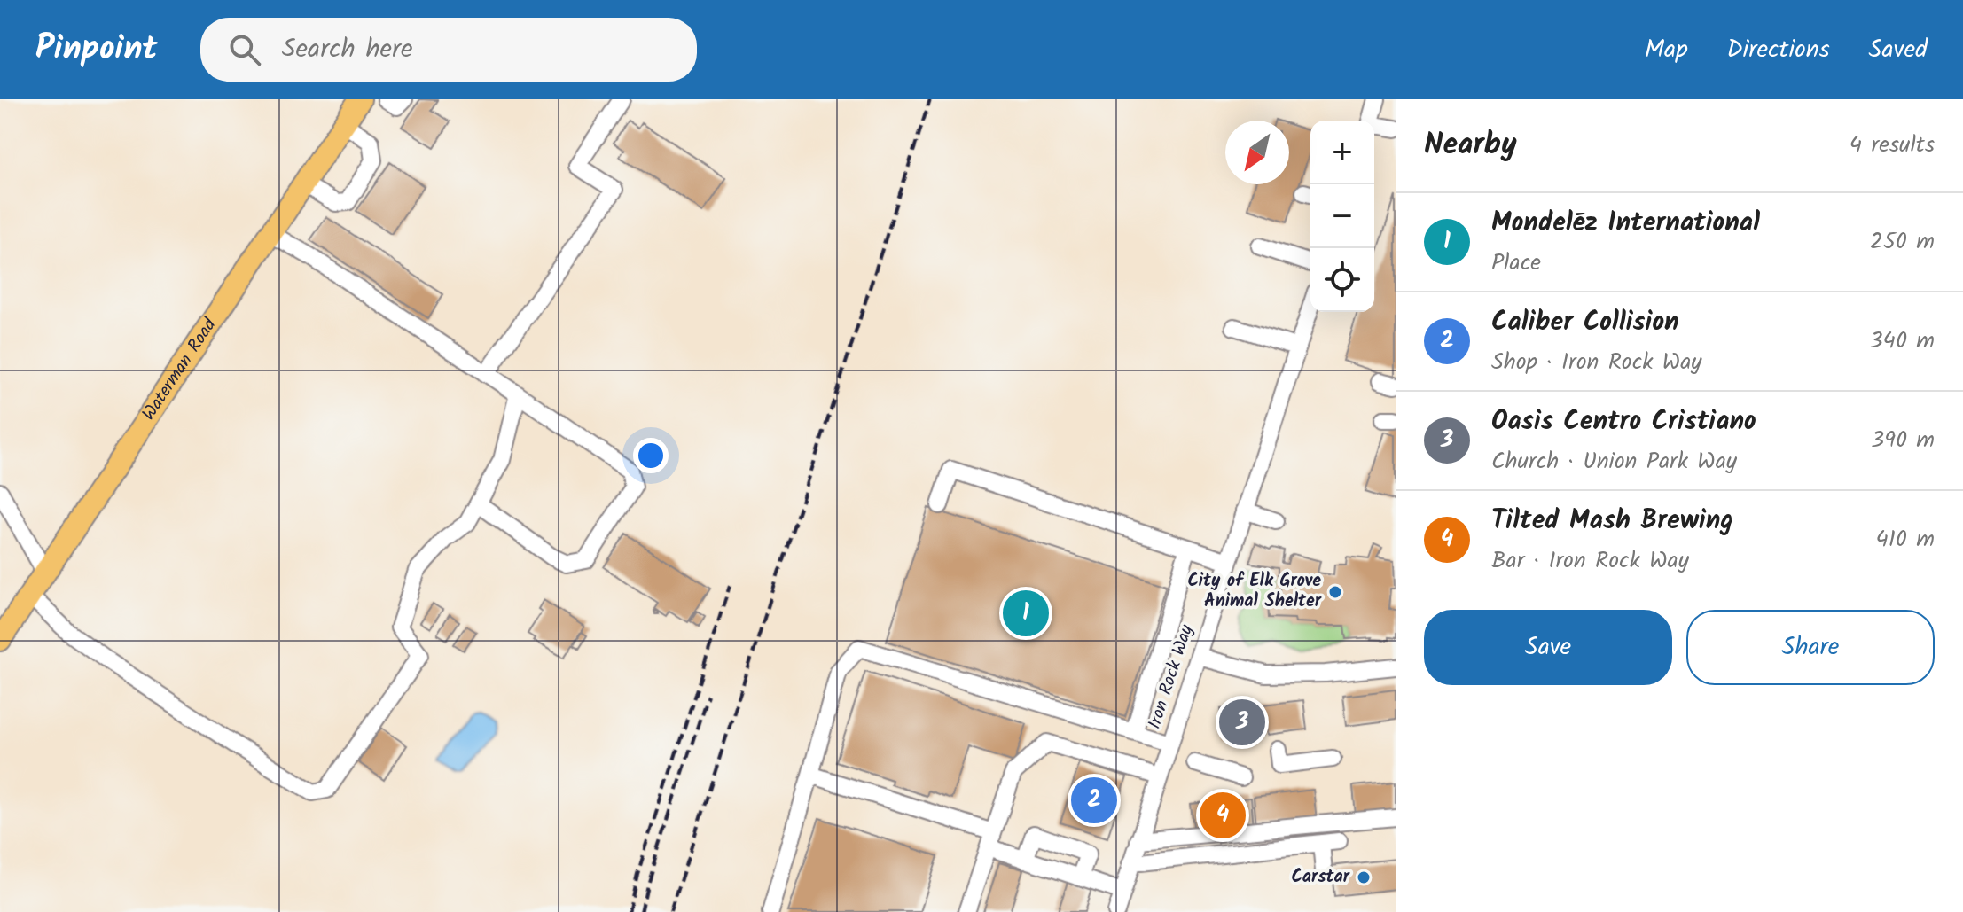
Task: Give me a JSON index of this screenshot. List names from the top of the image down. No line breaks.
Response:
{"streets":{"main road":["Waterman Road"],"street":["Iron Rock Way"]},"places":["City of Elk Grove Animal Shelter","Carstar"],"north":"bottom left","page":{"header":"Pinpoint","search":"Search here","nav":["Map","Directions","Saved"],"heading":["Nearby","4 results"],"map_buttons":["+","−"],"list":[{"mark":"1","name":"Mondelēz International","note":"Place","value":"250 m"},{"mark":"2","name":"Caliber Collision","note":"Shop · Iron Rock Way","value":"340 m"},{"mark":"3","name":"Oasis Centro Cristiano","note":"Church · Union Park Way","value":"390 m"},{"mark":"4","name":"Tilted Mash Brewing","note":"Bar · Iron Rock Way","value":"410 m"}],"pins":["1","3","2","4"],"buttons":["Save","Share"]}}
